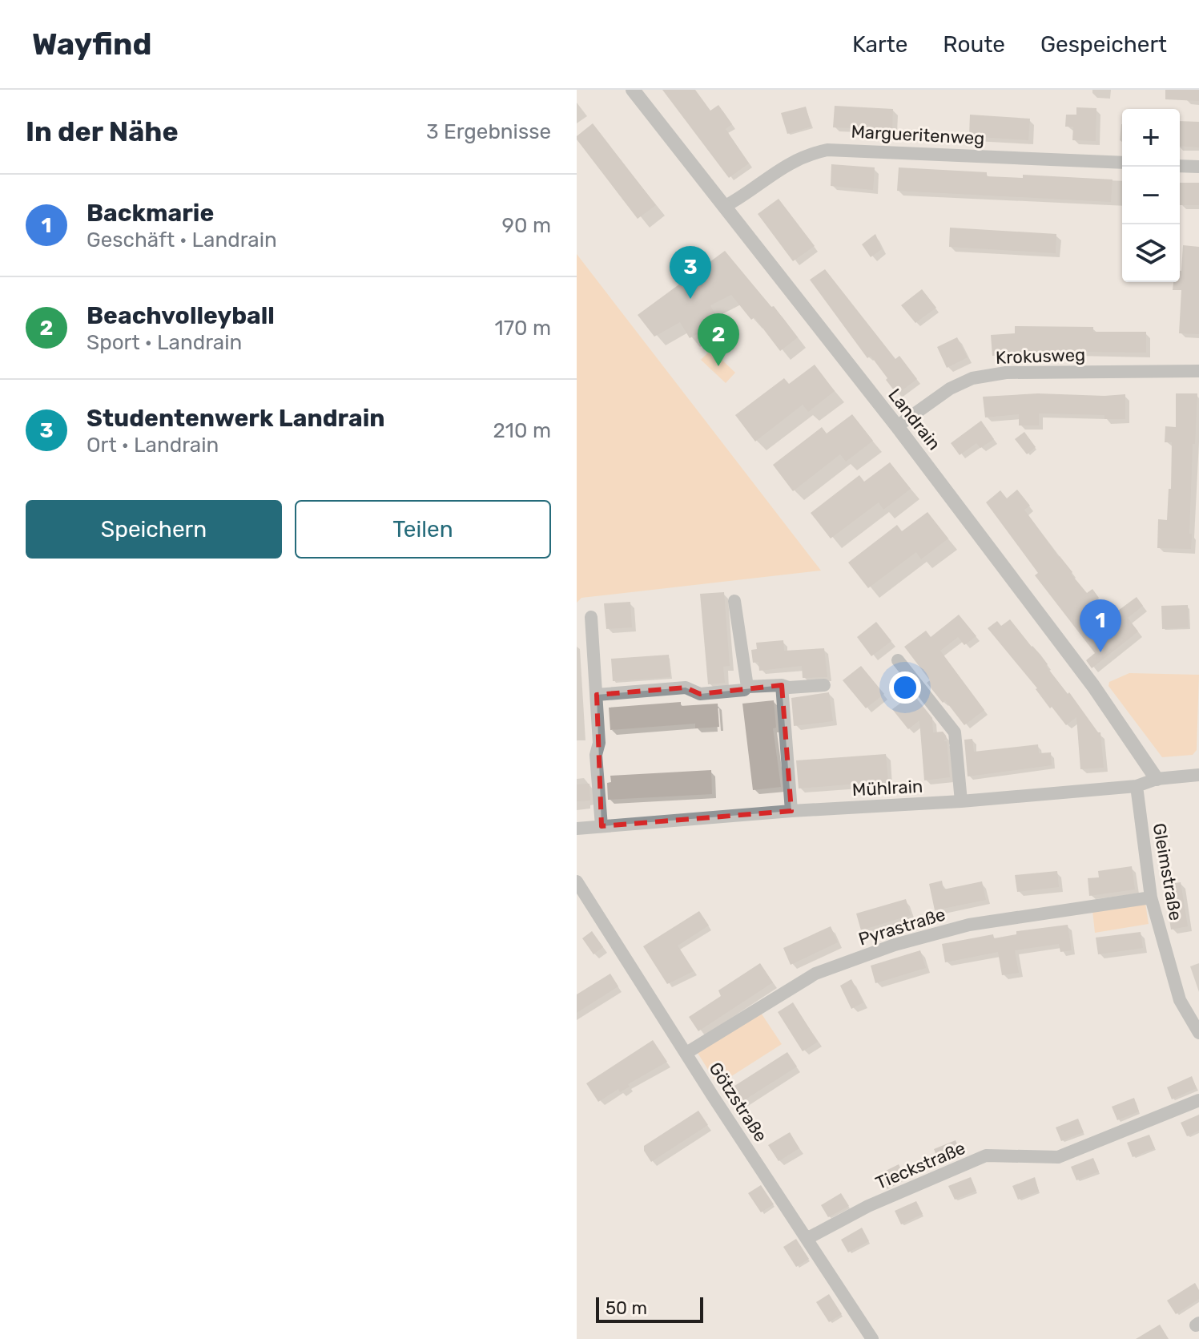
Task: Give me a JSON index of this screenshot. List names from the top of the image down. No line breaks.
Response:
{"streets":{"street":["Margueritenweg","Krokusweg","Landrain","Mühlrain","Gleimstraße","Pyrastraße","Götzstraße","Tieckstraße"]},"crossings":[["Margueritenweg","Landrain"],["Krokusweg","Landrain"],["Landrain","Mühlrain"],["Mühlrain","Gleimstraße"],["Gleimstraße","Pyrastraße"],["Pyrastraße","Götzstraße"],["Götzstraße","Tieckstraße"]],"scale_bar":"50 m","page":{"header":"Wayfind","nav":["Karte","Route","Gespeichert"],"heading":["In der Nähe","3 Ergebnisse"],"map_buttons":["+","−"],"list":[{"mark":"1","name":"Backmarie","note":"Geschäft · Landrain","value":"90 m"},{"mark":"2","name":"Beachvolleyball","note":"Sport · Landrain","value":"170 m"},{"mark":"3","name":"Studentenwerk Landrain","note":"Ort · Landrain","value":"210 m"}],"pins":["3","2","1"],"buttons":["Speichern","Teilen"],"scale":"50 m"}}
